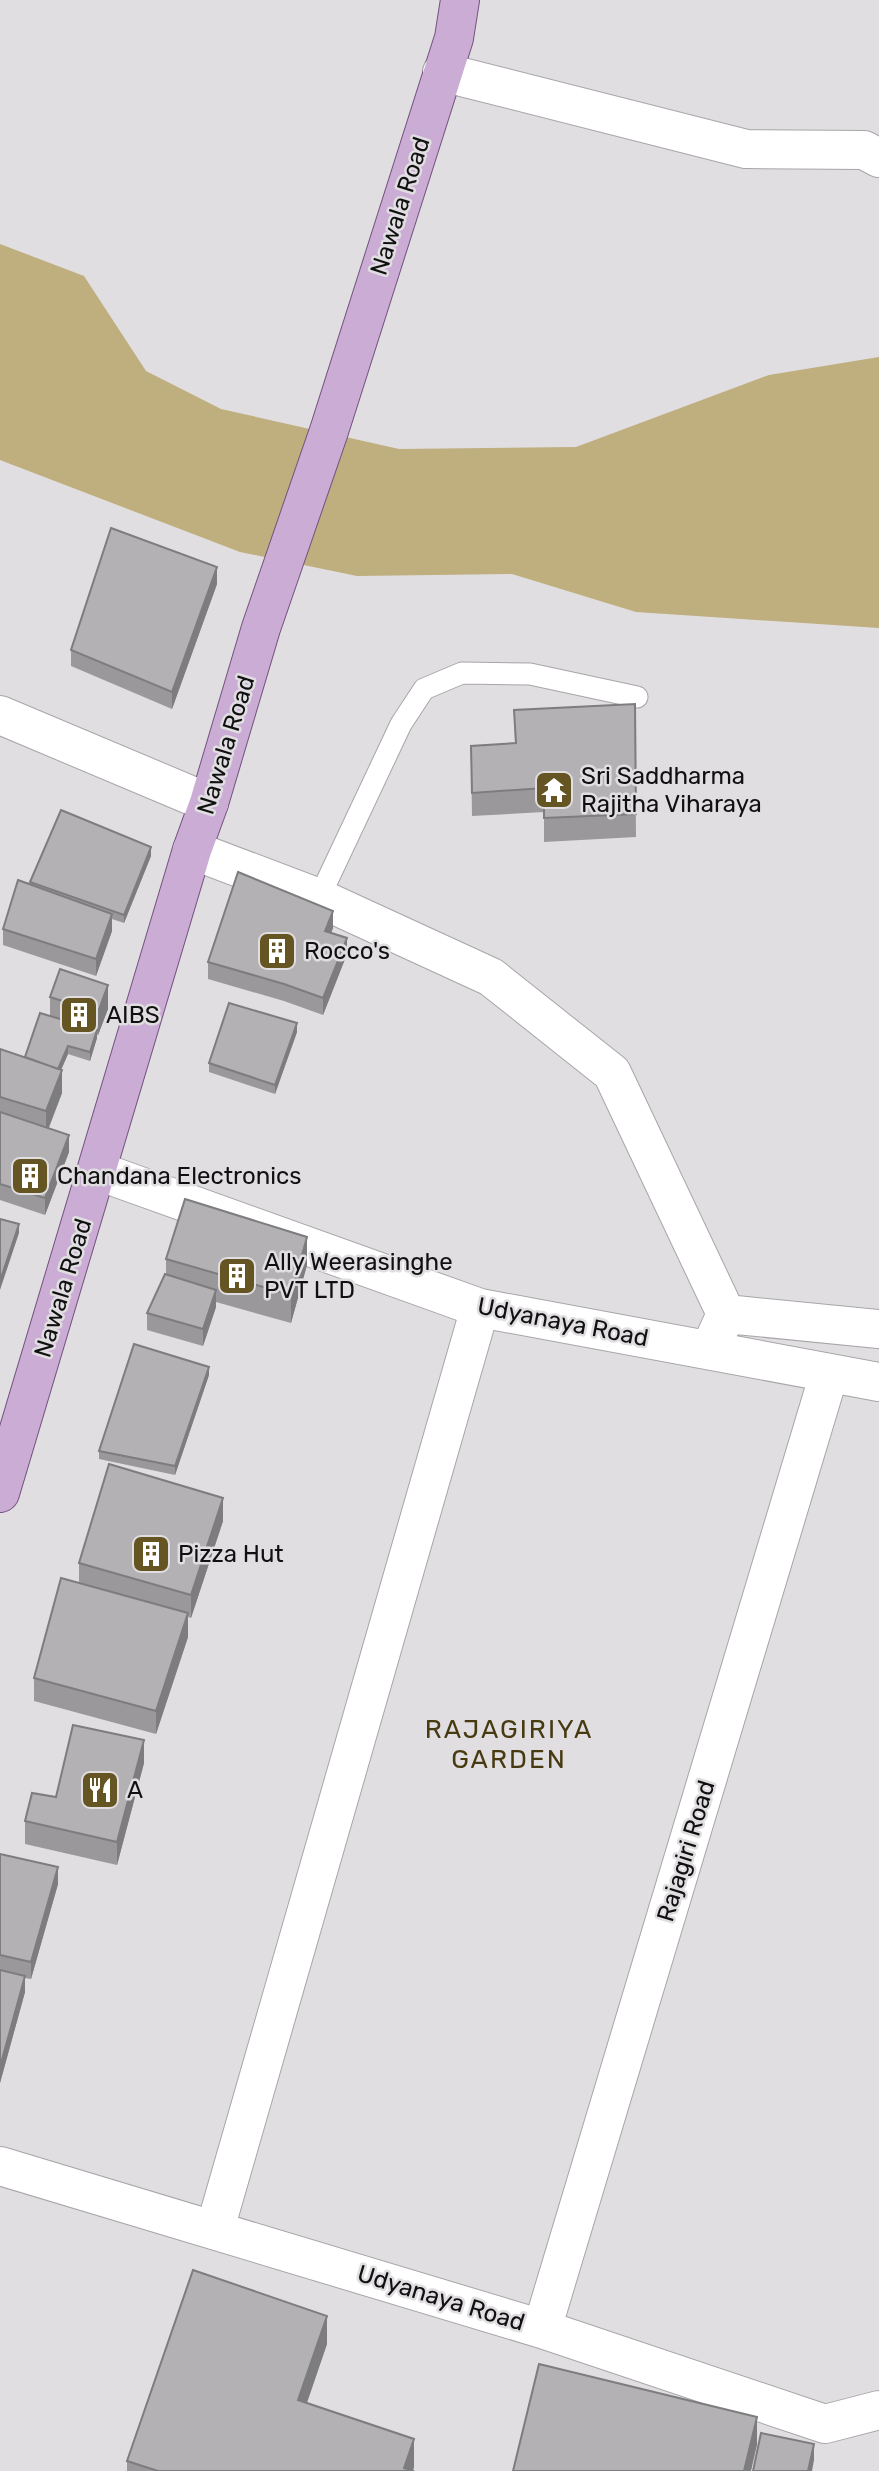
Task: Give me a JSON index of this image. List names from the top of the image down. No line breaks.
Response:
{"streets":{"main road":["Nawala Road"],"street":["Udyanaya Road","Rajagiri Road"]},"crossings":[["Nawala Road","Udyanaya Road"],["Udyanaya Road","Rajagiri Road"]],"districts":["RAJAGIRIYA GARDEN"],"places":{"temple":["Sri Saddharma Rajitha Viharaya"],"building":["Rocco's","AIBS","Chandana Electronics","Ally Weerasinghe PVT LTD","Pizza Hut"],"restaurant":["A"]}}
